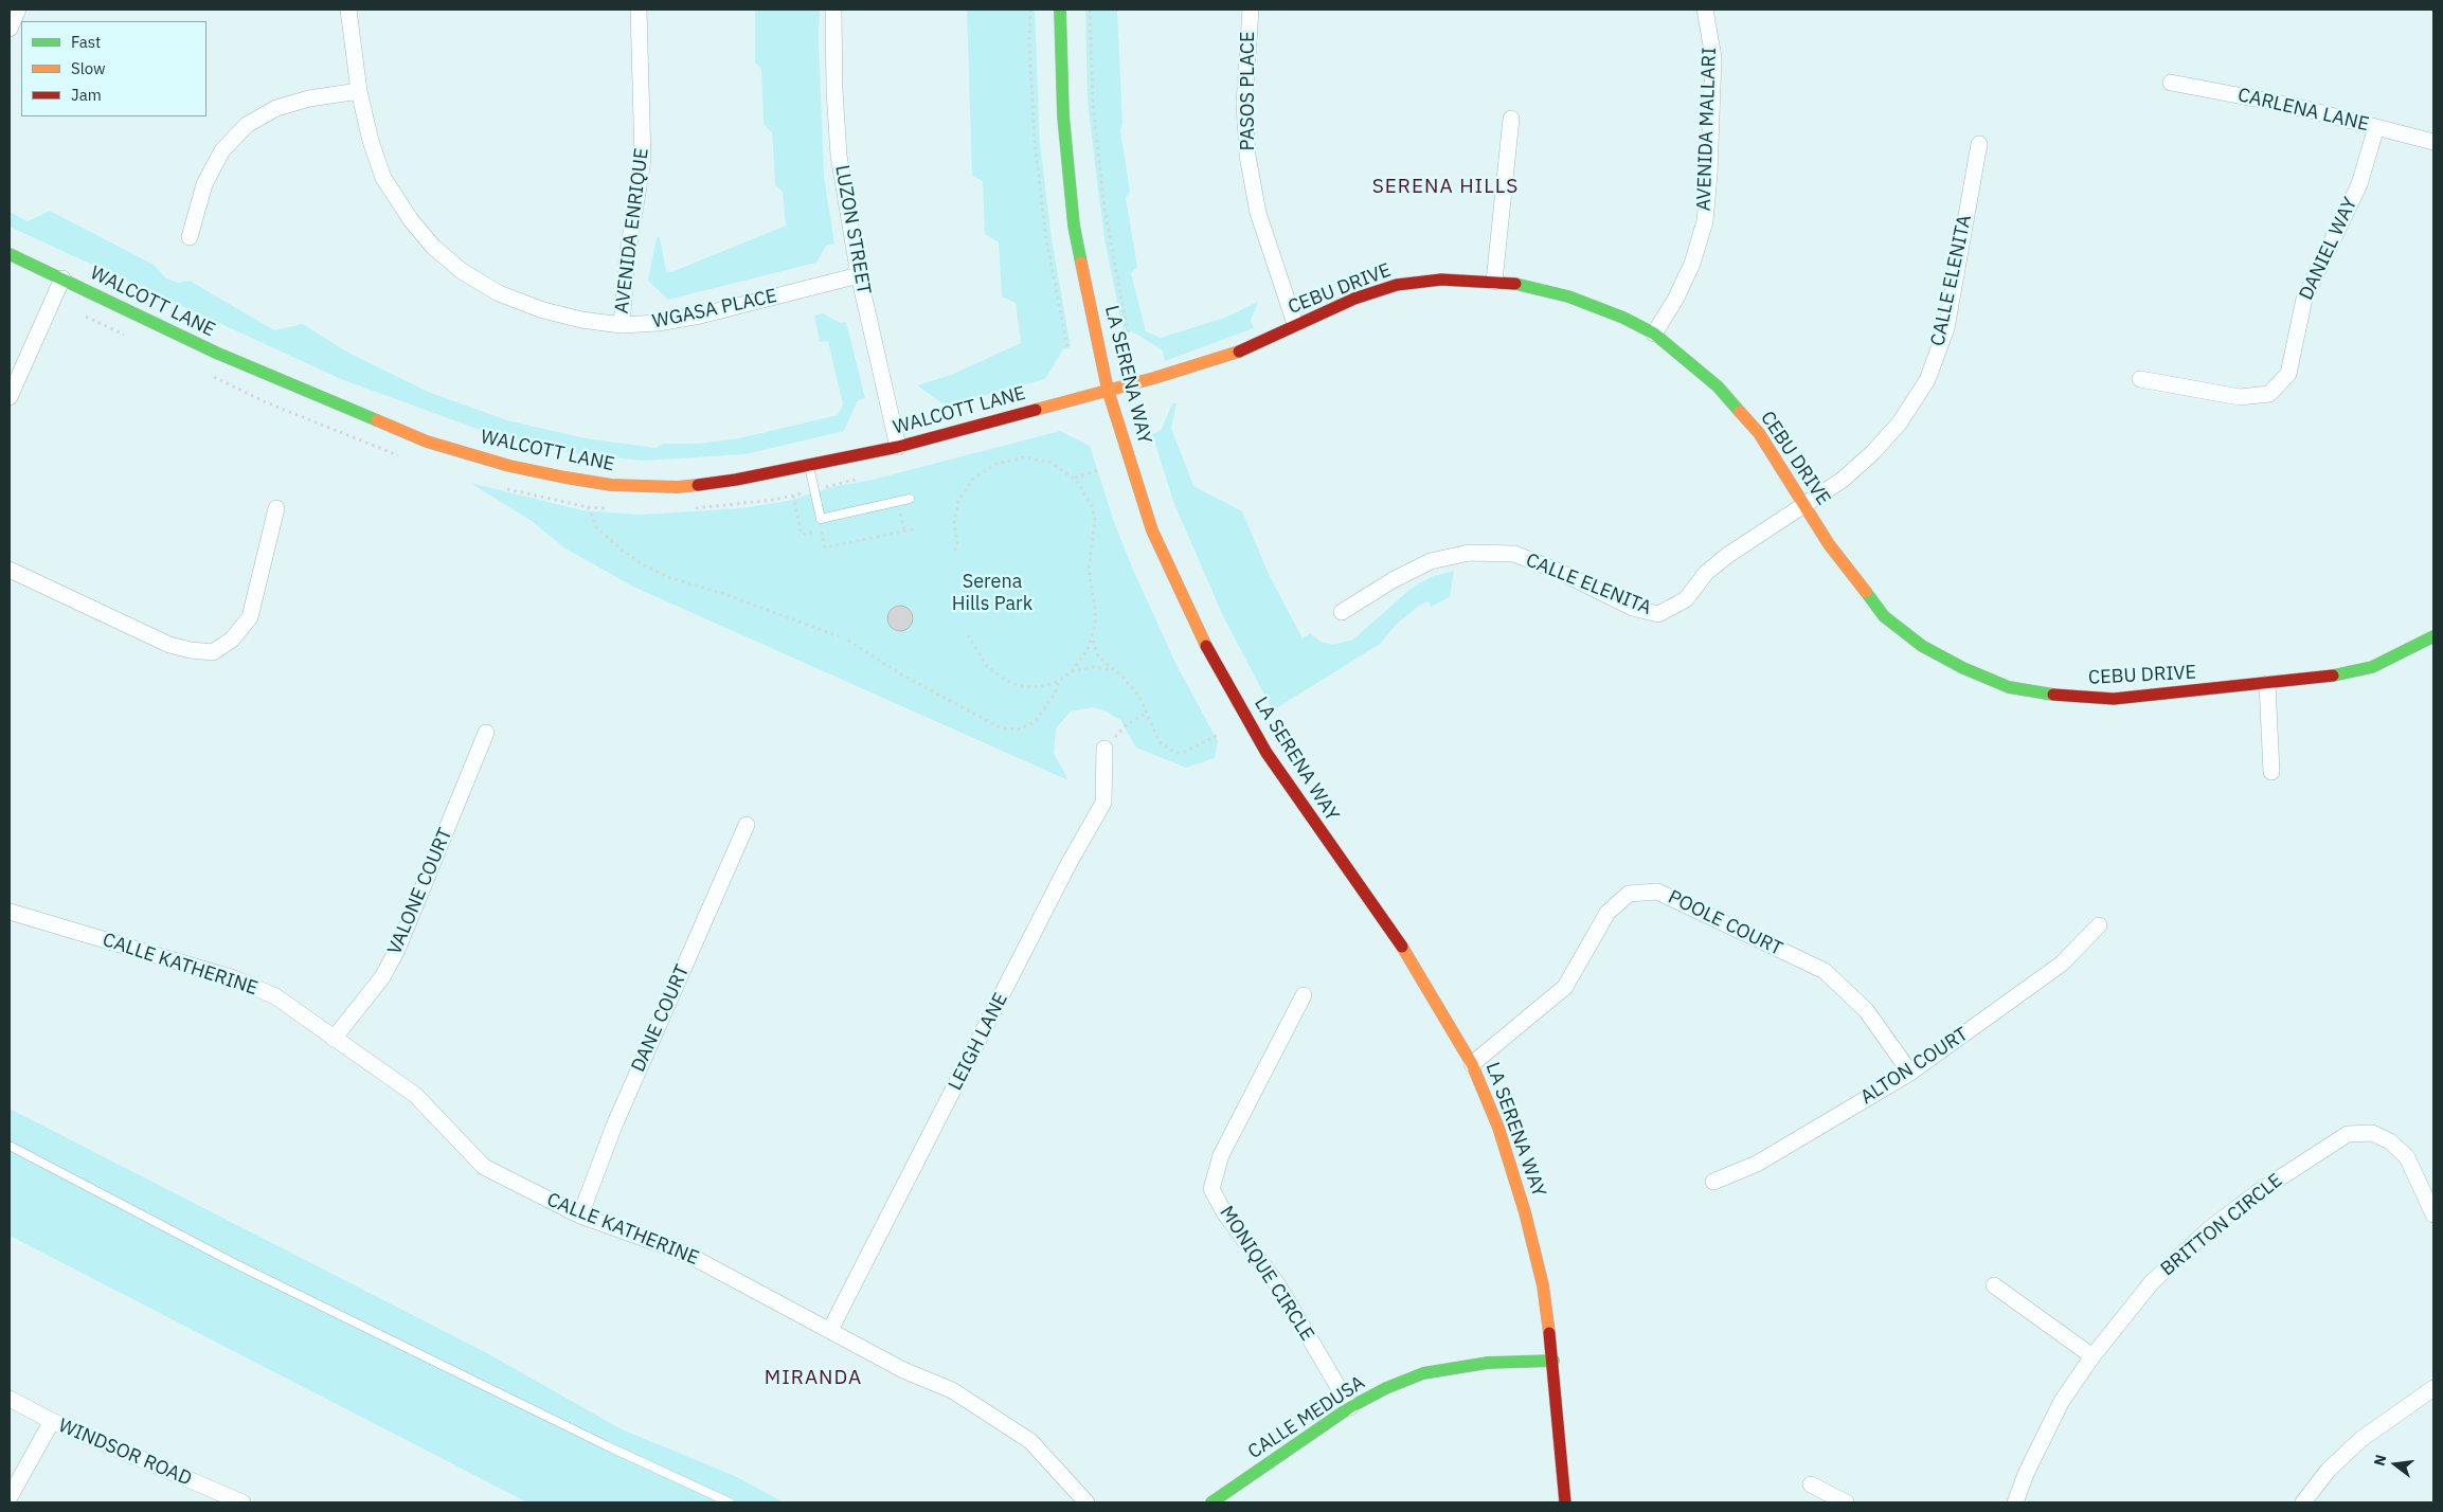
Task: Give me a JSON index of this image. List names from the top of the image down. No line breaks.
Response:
{"streets":{"street":["PASOS PLACE","CARLENA LANE","AVENIDA MALLARI","LUZON STREET","AVENIDA ENRIQUE","DANIEL WAY","CALLE ELENITA","CEBU DRIVE","WALCOTT LANE","WGASA PLACE","LA SERENA WAY","VALONE COURT","POOLE COURT","CALLE KATHERINE","DANE COURT","LEIGH LANE","ALTON COURT","BRITTON CIRCLE","MONIQUE CIRCLE","CALLE MEDUSA","WINDSOR ROAD"]},"crossings":[["PASOS PLACE","CEBU DRIVE"],["CARLENA LANE","DANIEL WAY"],["AVENIDA MALLARI","CEBU DRIVE"],["LUZON STREET","WALCOTT LANE"],["LUZON STREET","WGASA PLACE"],["AVENIDA ENRIQUE","WGASA PLACE"],["CALLE ELENITA","CEBU DRIVE"],["CEBU DRIVE","WALCOTT LANE"],["CEBU DRIVE","LA SERENA WAY"],["WALCOTT LANE","LA SERENA WAY"],["LA SERENA WAY","POOLE COURT"],["LA SERENA WAY","CALLE MEDUSA"],["VALONE COURT","CALLE KATHERINE"],["POOLE COURT","ALTON COURT"],["CALLE KATHERINE","DANE COURT"],["CALLE KATHERINE","LEIGH LANE"],["MONIQUE CIRCLE","CALLE MEDUSA"]],"districts":["SERENA HILLS","MIRANDA"],"parks":["Serena Hills Park"],"legend":["Fast","Slow","Jam"],"north":"left"}
